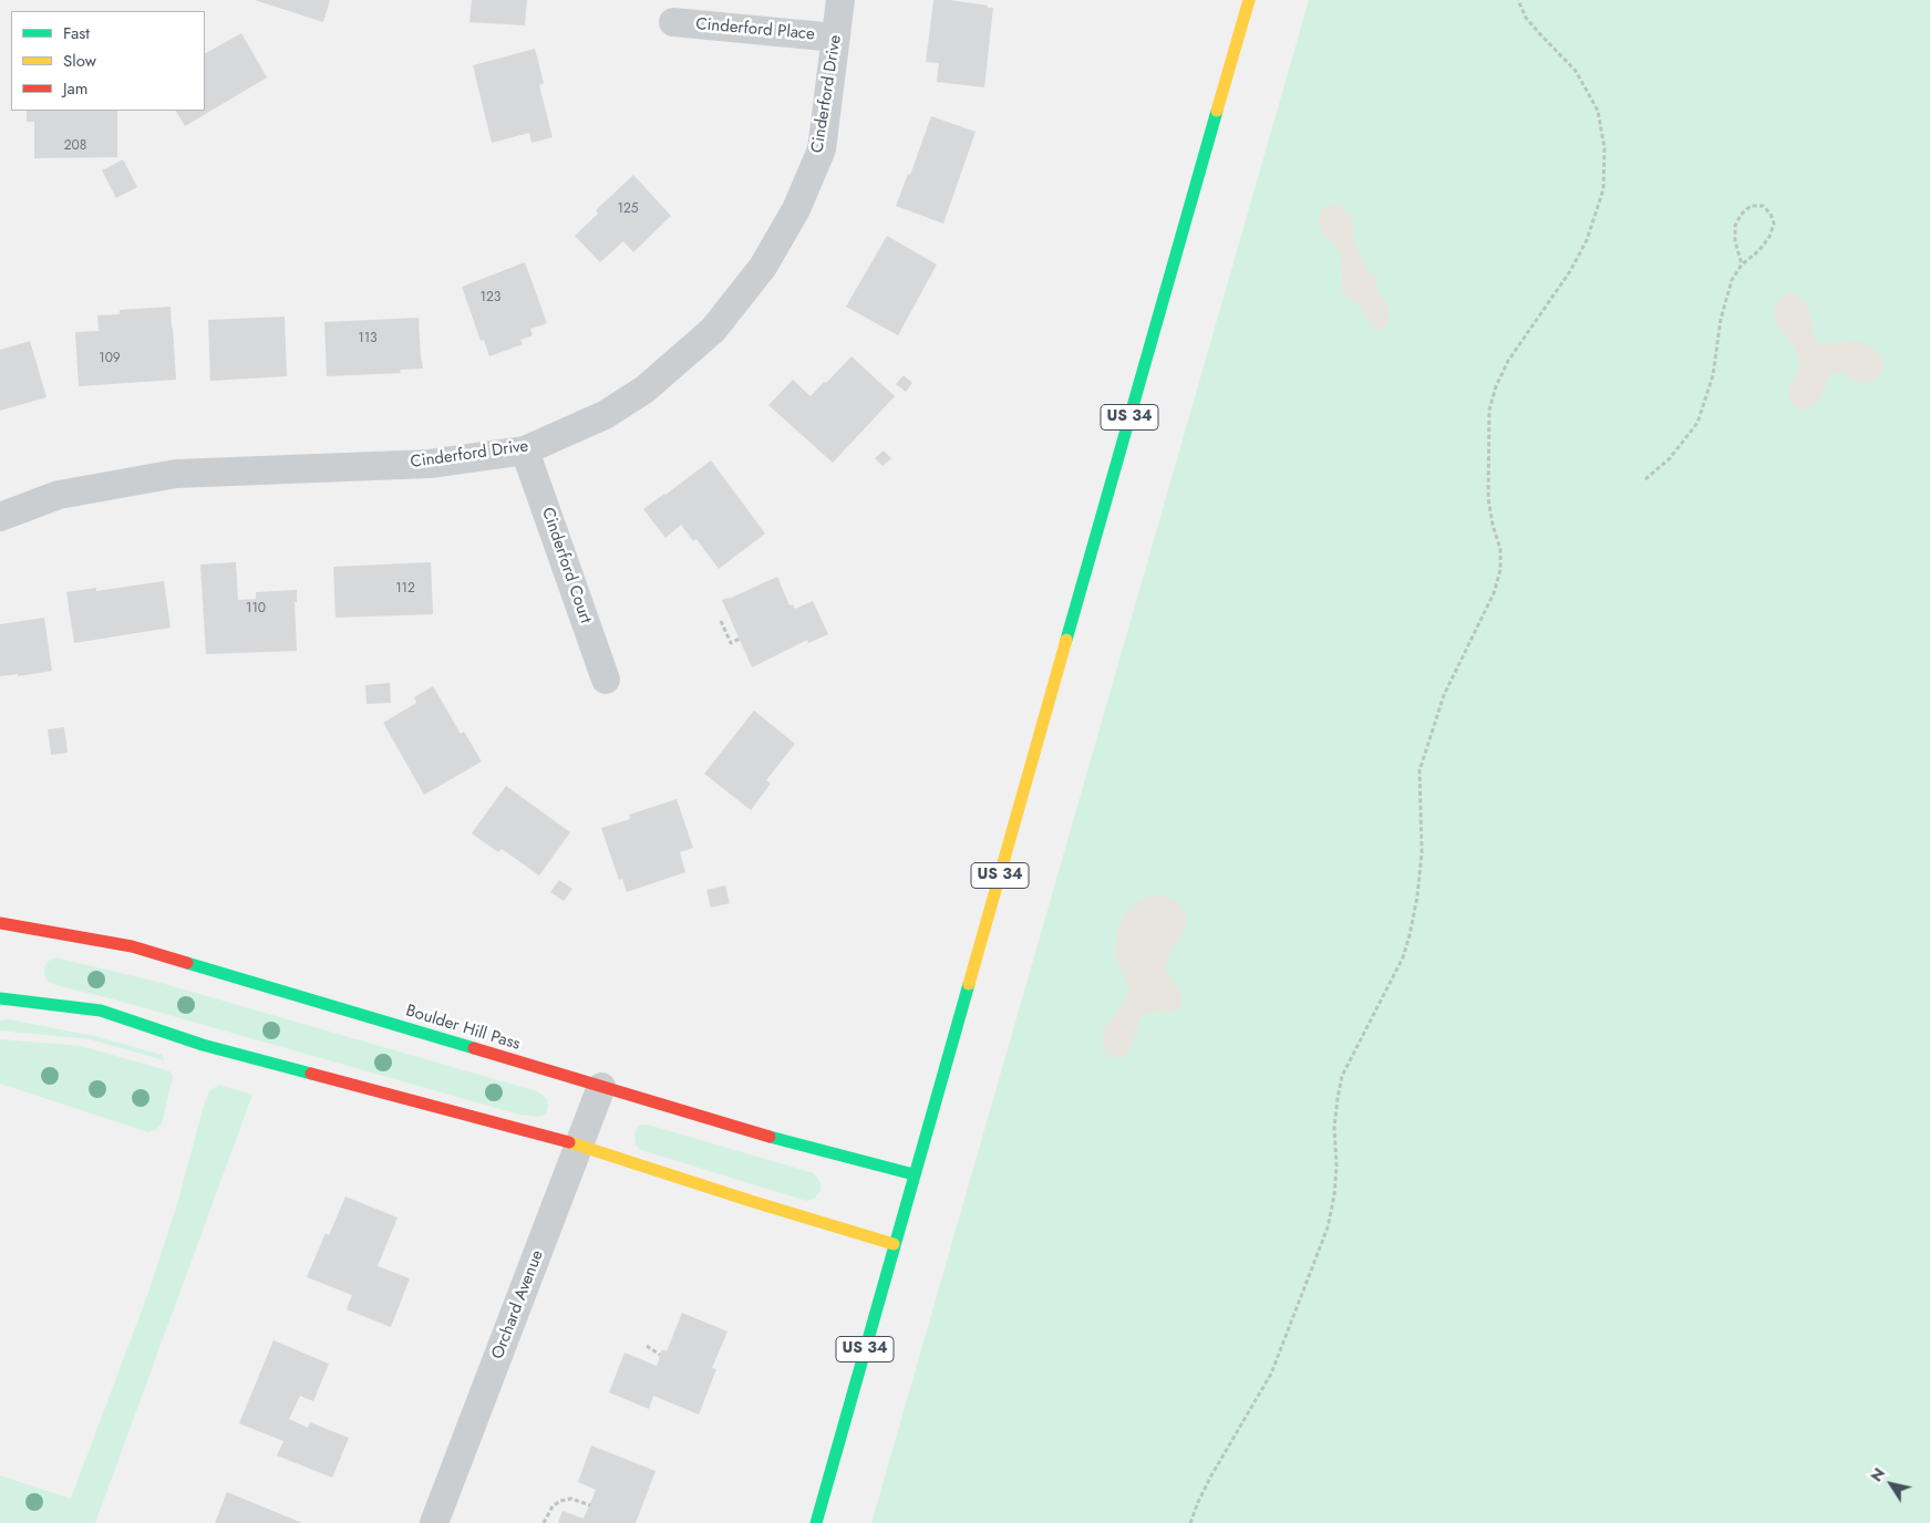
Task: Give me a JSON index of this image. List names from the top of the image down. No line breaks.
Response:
{"streets":{"street":["Cinderford Place","Cinderford Drive","US 34","Cinderford Court","Boulder Hill Pass","Orchard Avenue"]},"crossings":[["Cinderford Place","Cinderford Drive"],["Cinderford Drive","Cinderford Court"],["US 34","Boulder Hill Pass"],["Boulder Hill Pass","Orchard Avenue"]],"house_numbers":["208","125","123","113","109","112","110"],"legend":["Fast","Slow","Jam"],"north":"top left"}
